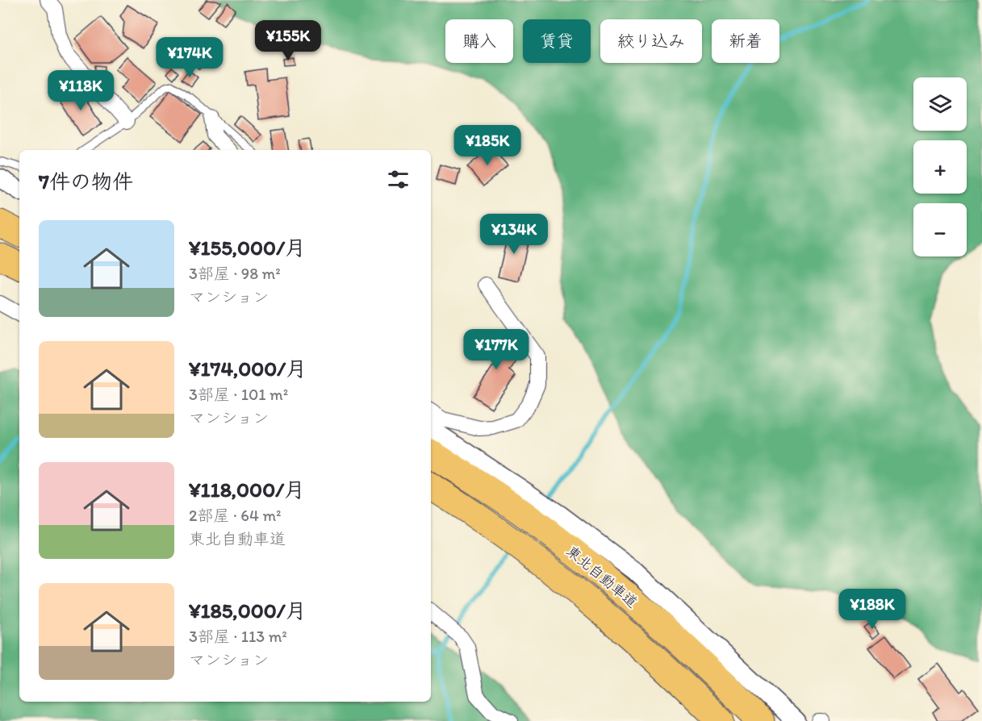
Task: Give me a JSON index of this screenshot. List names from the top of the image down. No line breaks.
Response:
{"streets":{"highway":["東北自動車道"]},"page":{"chip":["購入","賃貸","絞り込み","新着"],"price":["¥155K","¥174K","¥118K","¥185K","¥134K","¥177K","¥188K"],"map_buttons":["+","−"],"heading":"7件の物件","list":[{"name":"¥155,000/月","note":"3部屋 · 98 m² · マンション"},{"name":"¥174,000/月","note":"3部屋 · 101 m² · マンション"},{"name":"¥118,000/月","note":"2部屋 · 64 m² · 東北自動車道"},{"name":"¥185,000/月","note":"3部屋 · 113 m² · マンション"}]}}
